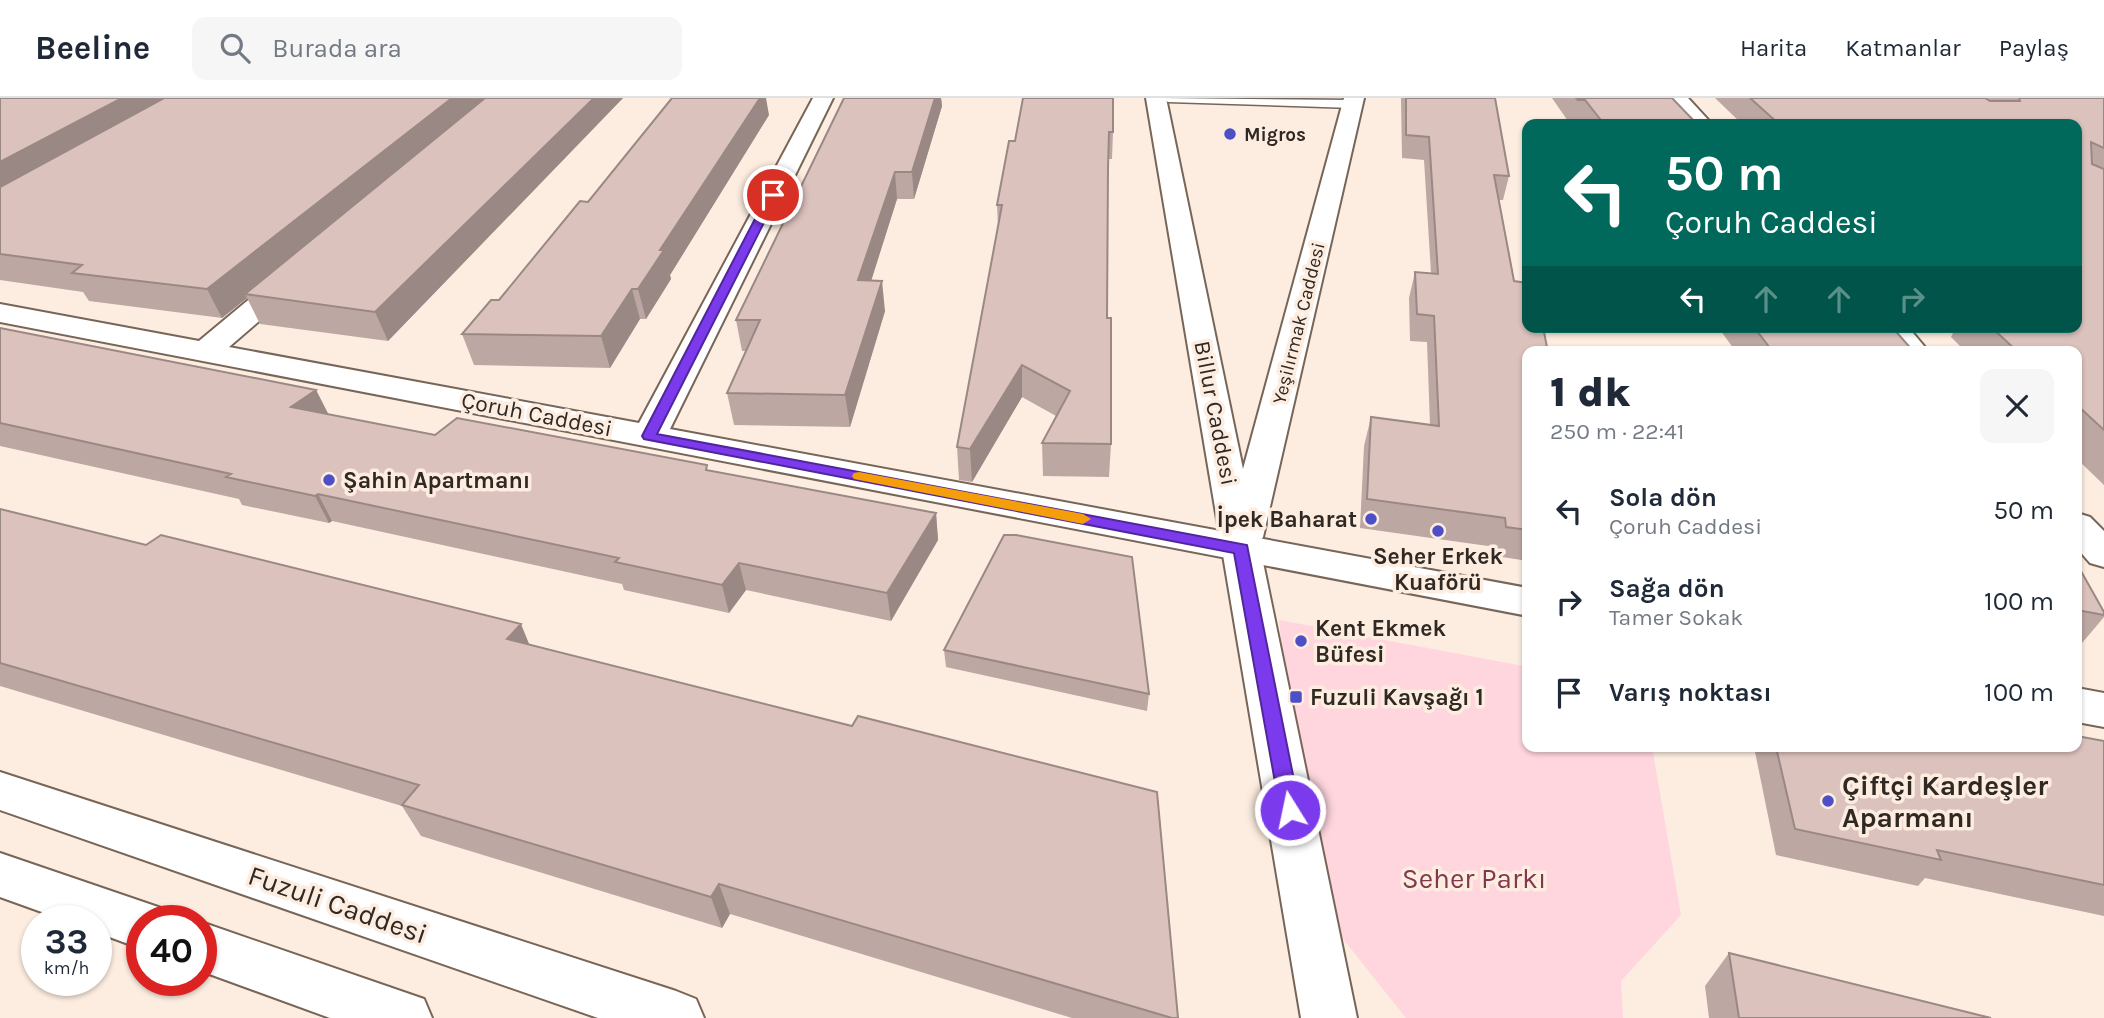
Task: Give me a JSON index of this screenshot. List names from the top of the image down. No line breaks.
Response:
{"streets":{"street":["Yeşilırmak Caddesi","Billur Caddesi","Çoruh Caddesi","Fuzuli Caddesi"]},"crossings":[["Yeşilırmak Caddesi","Billur Caddesi"],["Yeşilırmak Caddesi","Çoruh Caddesi"],["Billur Caddesi","Çoruh Caddesi"]],"parks":["Seher Parkı"],"places":{"other":["Migros","Şahin Apartmanı","İpek Baharat","Seher Erkek Kuaförü","Kent Ekmek Büfesi","Çiftçi Kardeşler Aparmanı"],"transit":["Fuzuli Kavşağı 1"]},"page":{"header":"Beeline","search":"Burada ara","nav":["Harita","Katmanlar","Paylaş"],"turn":["50 m","Çoruh Caddesi"],"heading":["1 dk","250 m · 22:41"],"list":[{"name":"Sola dön","note":"Çoruh Caddesi","value":"50 m"},{"name":"Sağa dön","note":"Tamer Sokak","value":"100 m"},{"name":"Varış noktası","value":"100 m"}],"speed":"33 km/h","limit":"40"}}
